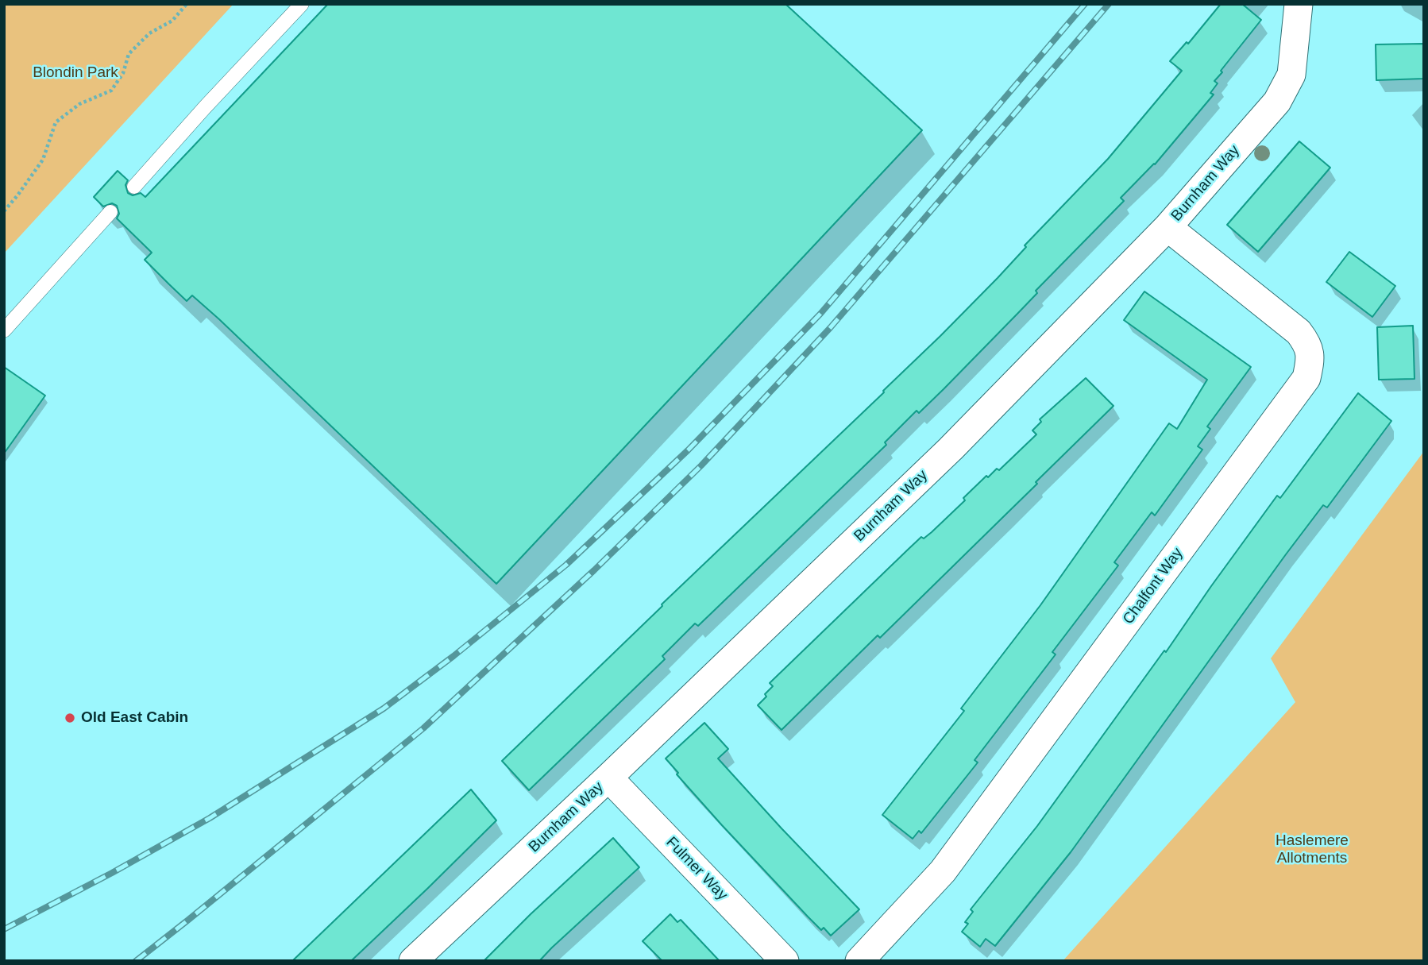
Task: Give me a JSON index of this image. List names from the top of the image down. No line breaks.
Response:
{"streets":{"street":["Burnham Way","Chalfont Way","Fulmer Way"]},"crossings":[["Burnham Way","Chalfont Way"],["Burnham Way","Fulmer Way"]],"parks":["Blondin Park","Haslemere Allotments"],"places":["Old East Cabin"]}
